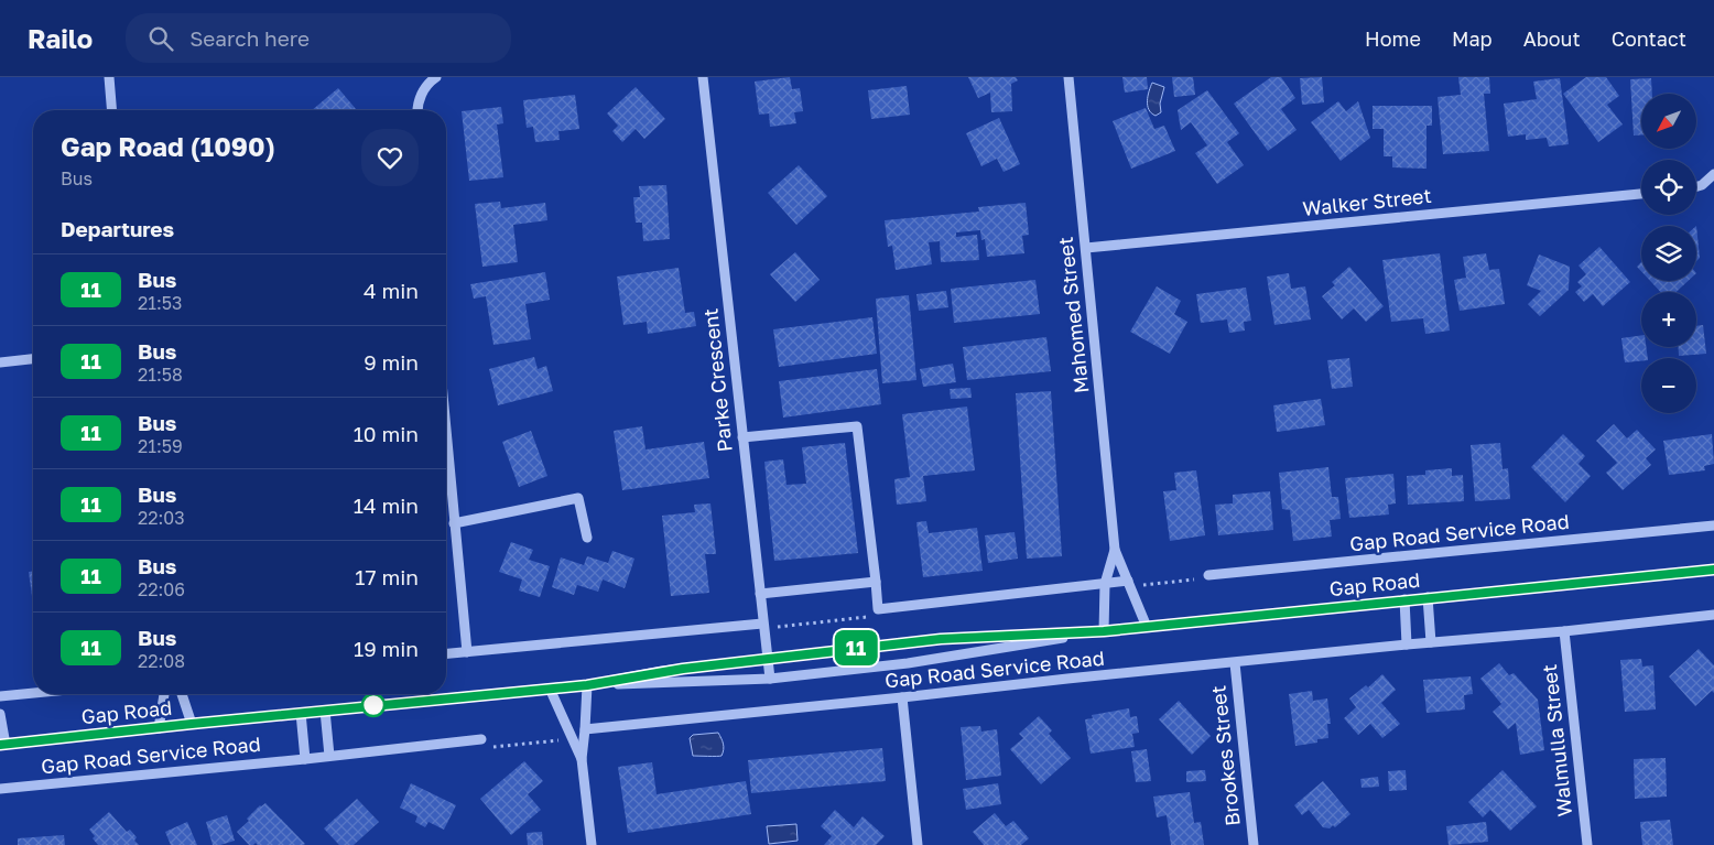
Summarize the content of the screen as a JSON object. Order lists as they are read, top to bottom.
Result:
{
  "streets": {
    "street": [
      "Walker Street",
      "Mahomed Street",
      "Parke Crescent",
      "Gap Road Service Road",
      "Gap Road",
      "Walmulla Street",
      "Brookes Street"
    ]
  },
  "crossings": [
    ["Walker Street", "Mahomed Street"],
    ["Mahomed Street", "Gap Road"],
    ["Parke Crescent", "Gap Road"],
    ["Gap Road Service Road", "Walmulla Street"],
    ["Gap Road Service Road", "Brookes Street"]
  ],
  "lines": ["bus line 11"],
  "north": "bottom left",
  "page": {
    "header": "Railo",
    "search": "Search here",
    "nav": [
      "Home",
      "Map",
      "About",
      "Contact"
    ],
    "on_map": "11",
    "map_buttons": ["+", "−"],
    "heading": [
      ["Gap Road (1090)", "Bus"],
      "Departures"
    ],
    "list": [
      {
        "mark": "11",
        "name": "Bus",
        "note": "21:53",
        "value": "4 min"
      },
      {
        "mark": "11",
        "name": "Bus",
        "note": "21:58",
        "value": "9 min"
      },
      {
        "mark": "11",
        "name": "Bus",
        "note": "21:59",
        "value": "10 min"
      },
      {
        "mark": "11",
        "name": "Bus",
        "note": "22:03",
        "value": "14 min"
      },
      {
        "mark": "11",
        "name": "Bus",
        "note": "22:06",
        "value": "17 min"
      },
      {
        "mark": "11",
        "name": "Bus",
        "note": "22:08",
        "value": "19 min"
      }
    ]
  }
}
